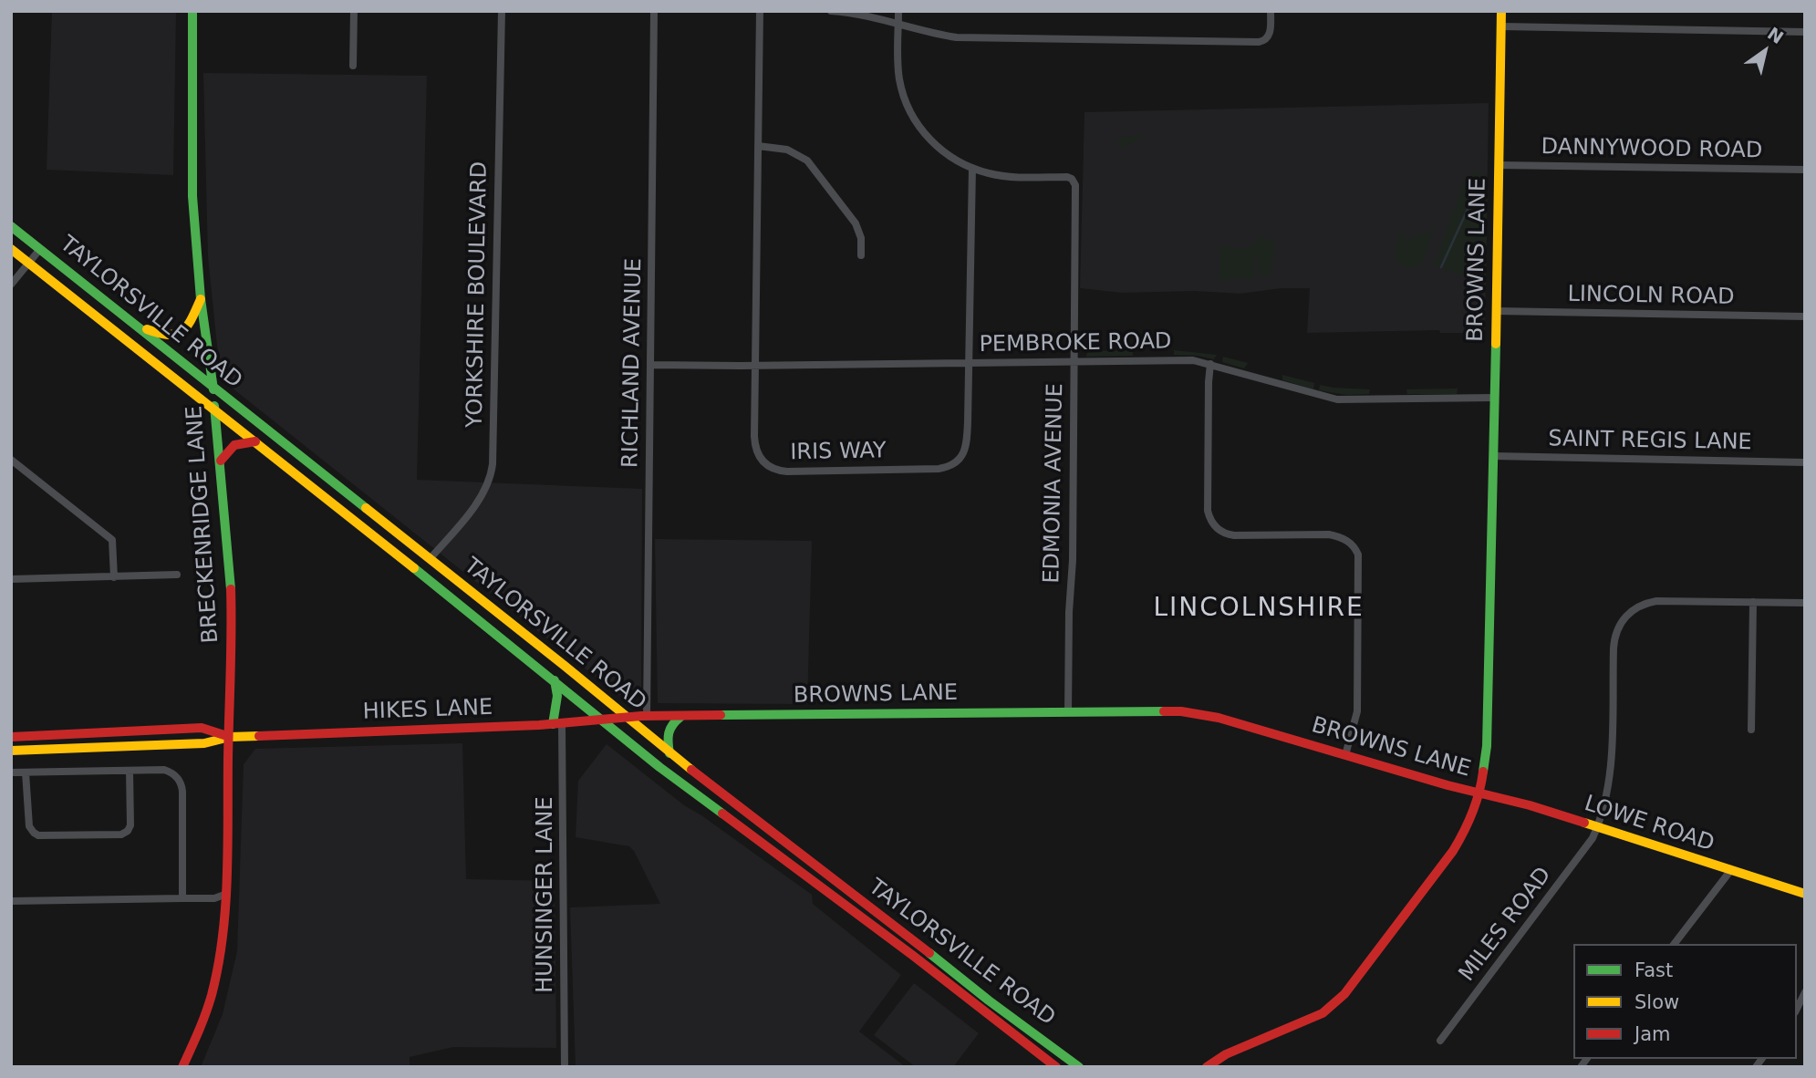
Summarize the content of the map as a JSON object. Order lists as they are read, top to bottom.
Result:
{
  "streets": {
    "main road": [
      "BROWNS LANE",
      "TAYLORSVILLE ROAD",
      "BRECKENRIDGE LANE",
      "HIKES LANE",
      "LOWE ROAD"
    ],
    "street": [
      "DANNYWOOD ROAD",
      "YORKSHIRE BOULEVARD",
      "LINCOLN ROAD",
      "PEMBROKE ROAD",
      "RICHLAND AVENUE",
      "SAINT REGIS LANE",
      "IRIS WAY",
      "EDMONIA AVENUE",
      "HUNSINGER LANE",
      "MILES ROAD"
    ]
  },
  "crossings": [
    ["DANNYWOOD ROAD", "BROWNS LANE"],
    ["BROWNS LANE", "LINCOLN ROAD"],
    ["BROWNS LANE", "TAYLORSVILLE ROAD"],
    ["BROWNS LANE", "PEMBROKE ROAD"],
    ["BROWNS LANE", "RICHLAND AVENUE"],
    ["BROWNS LANE", "SAINT REGIS LANE"],
    ["BROWNS LANE", "EDMONIA AVENUE"],
    ["BROWNS LANE", "HIKES LANE"],
    ["BROWNS LANE", "LOWE ROAD"],
    ["YORKSHIRE BOULEVARD", "TAYLORSVILLE ROAD"],
    ["TAYLORSVILLE ROAD", "BRECKENRIDGE LANE"],
    ["TAYLORSVILLE ROAD", "HIKES LANE"],
    ["PEMBROKE ROAD", "RICHLAND AVENUE"],
    ["PEMBROKE ROAD", "IRIS WAY"],
    ["PEMBROKE ROAD", "EDMONIA AVENUE"],
    ["IRIS WAY", "EDMONIA AVENUE"],
    ["BRECKENRIDGE LANE", "HIKES LANE"],
    ["HIKES LANE", "HUNSINGER LANE"],
    ["LOWE ROAD", "MILES ROAD"]
  ],
  "districts": ["LINCOLNSHIRE"],
  "legend": ["Fast", "Slow", "Jam"],
  "north": "top right"
}
